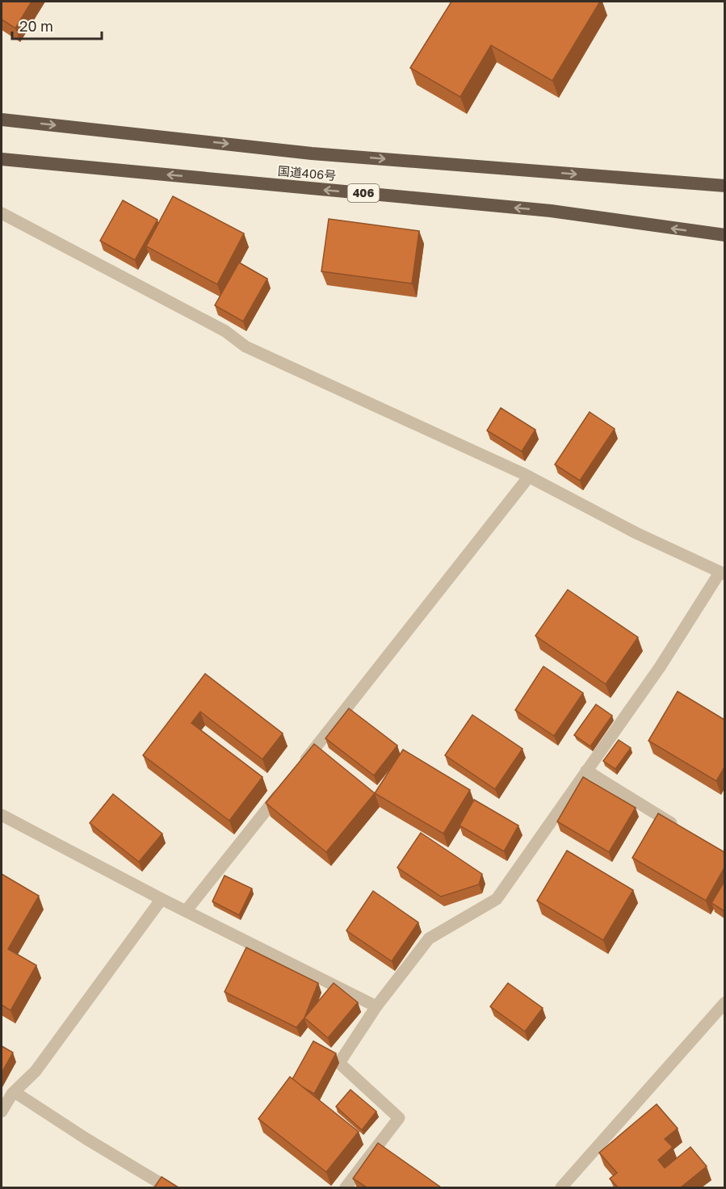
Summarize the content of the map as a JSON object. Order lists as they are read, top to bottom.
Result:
{
  "streets": {
    "highway": ["国道406号", "406"]
  },
  "scale_bar": "20 m"
}
